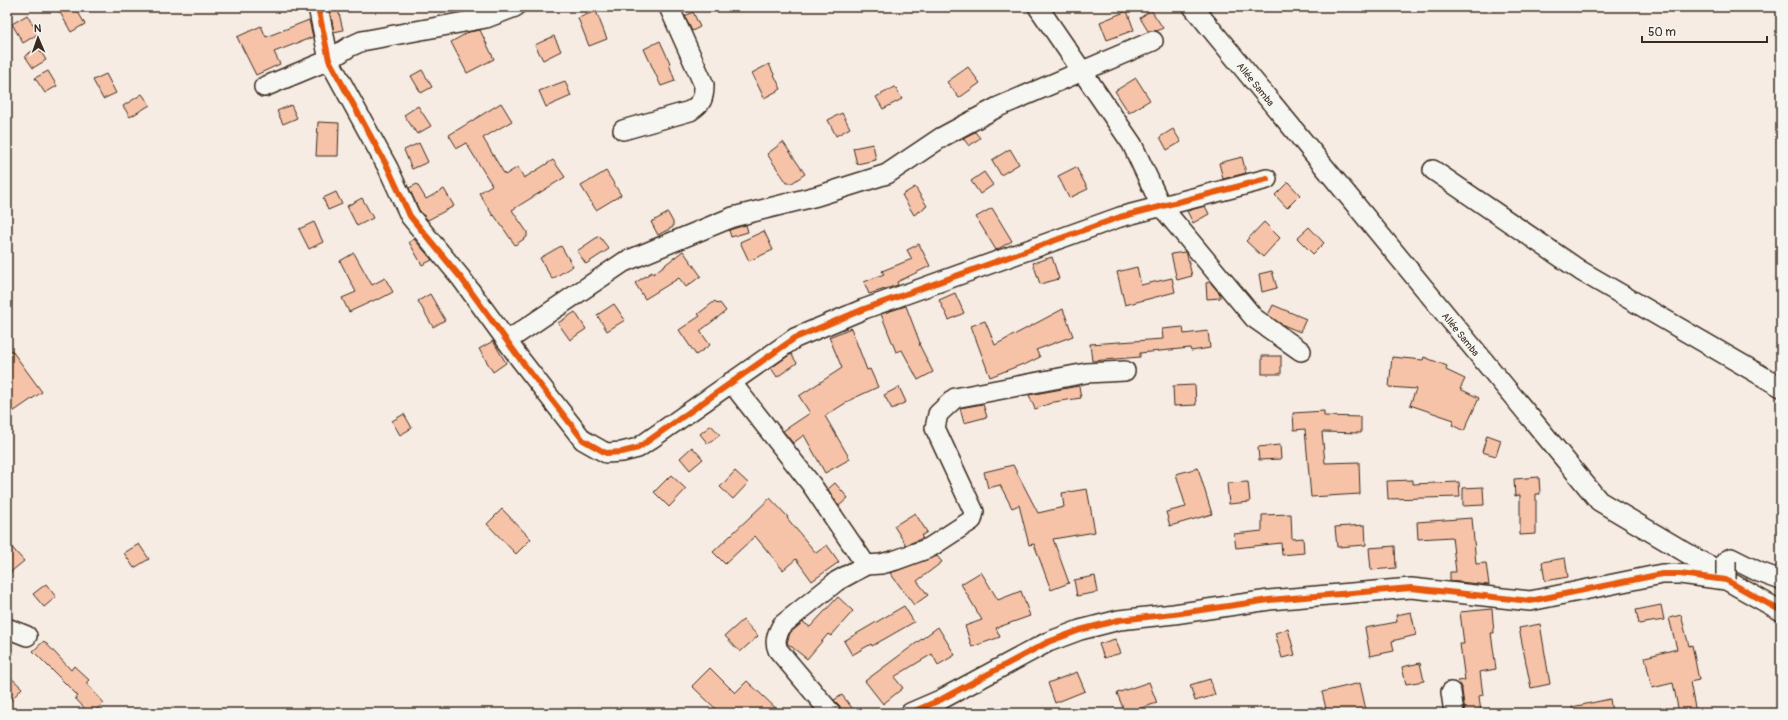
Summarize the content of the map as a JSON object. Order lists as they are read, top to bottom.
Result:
{
  "streets": {
    "street": ["Allée Samba"]
  },
  "scale_bar": "50 m",
  "north": "top"
}
